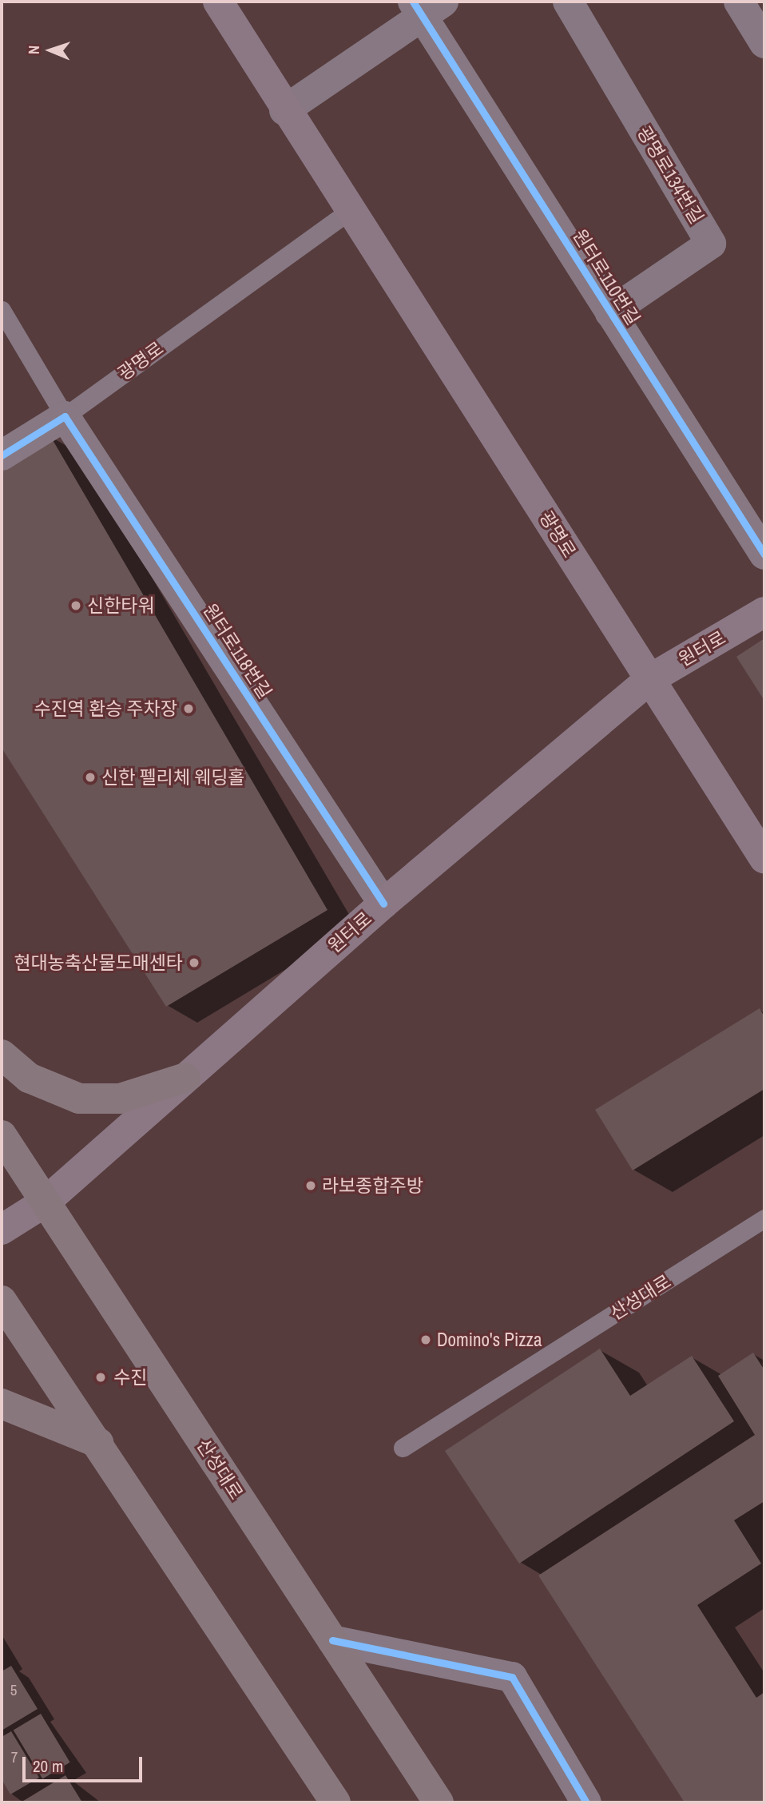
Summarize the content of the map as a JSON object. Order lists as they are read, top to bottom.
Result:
{
  "streets": {
    "main road": ["광명로", "원터로", "산성대로"],
    "street": ["광명로134번길", "원터로110번길", "원터로118번길"]
  },
  "crossings": [
    ["광명로134번길", "원터로110번길"],
    ["광명로", "원터로"],
    ["광명로", "원터로118번길"],
    ["원터로", "원터로118번길"],
    ["원터로", "산성대로"]
  ],
  "places": [
    "신한타워",
    "수진역 환승 주차장",
    "신한 펠리체 웨딩홀",
    "현대농축산물도매센타",
    "라보종합주방",
    "Domino's Pizza",
    "수진"
  ],
  "house_numbers": ["5", "7"],
  "scale_bar": "20 m",
  "north": "left"
}
